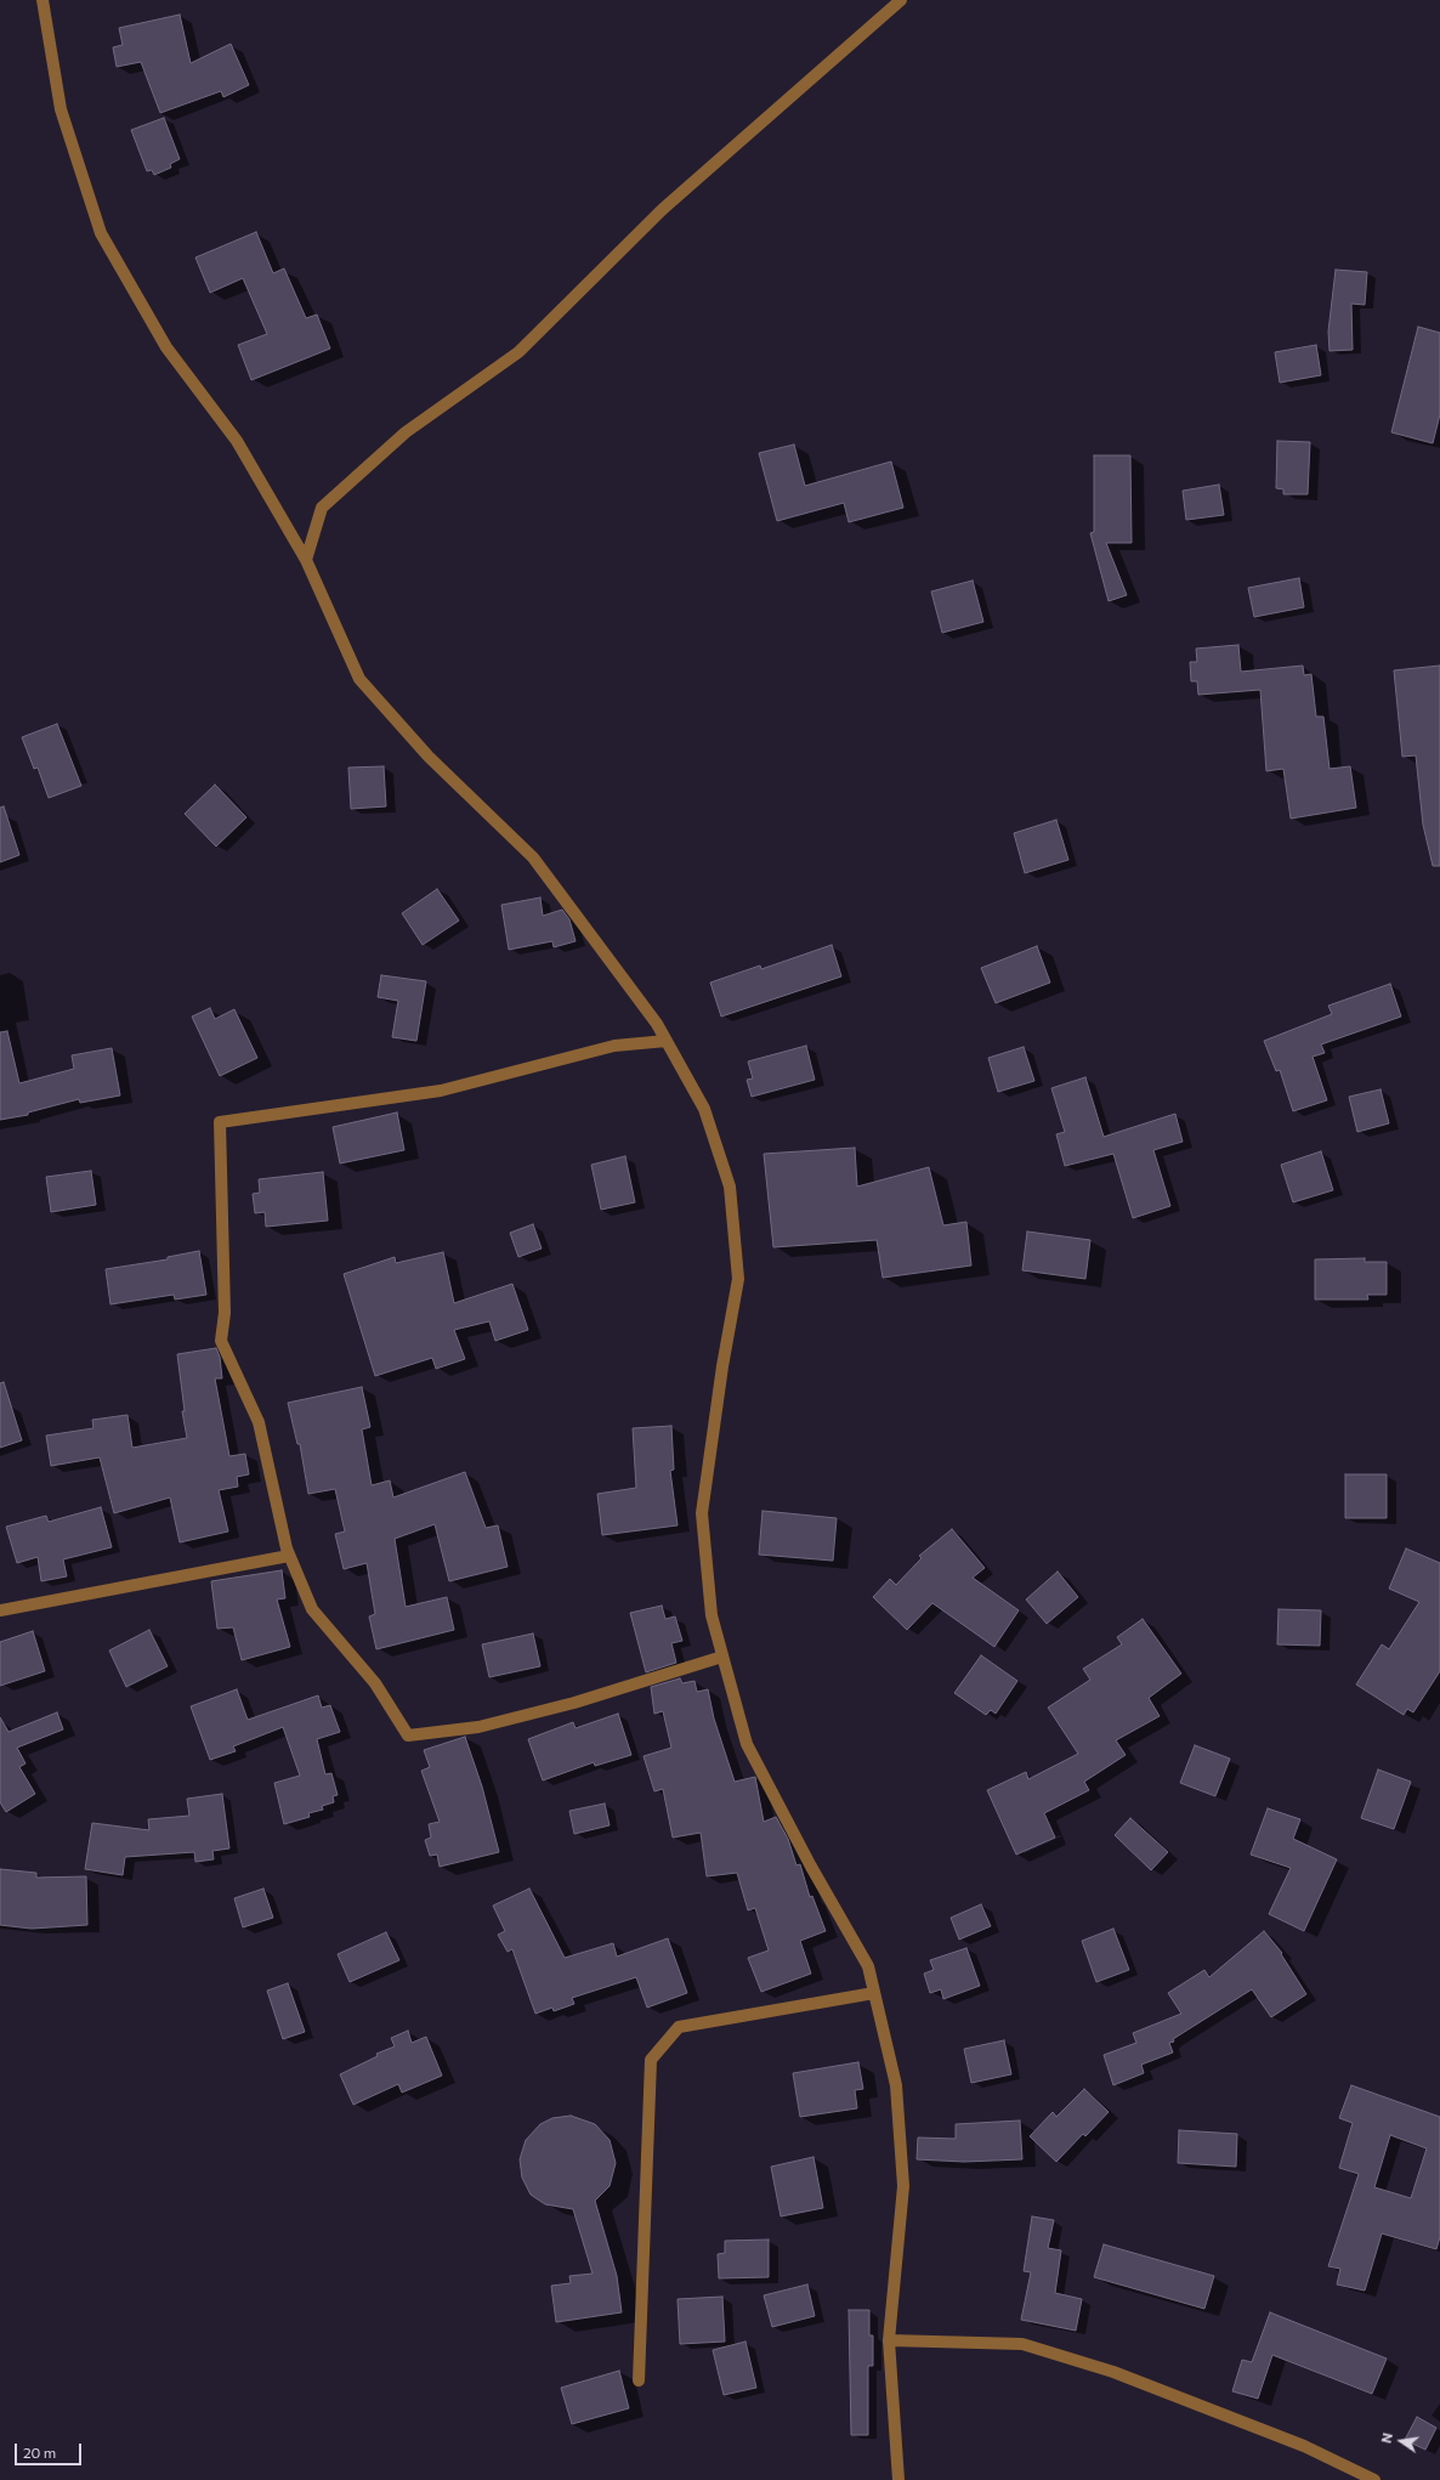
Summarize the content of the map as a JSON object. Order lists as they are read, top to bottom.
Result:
{
  "scale_bar": "20 m",
  "north": "left"
}
